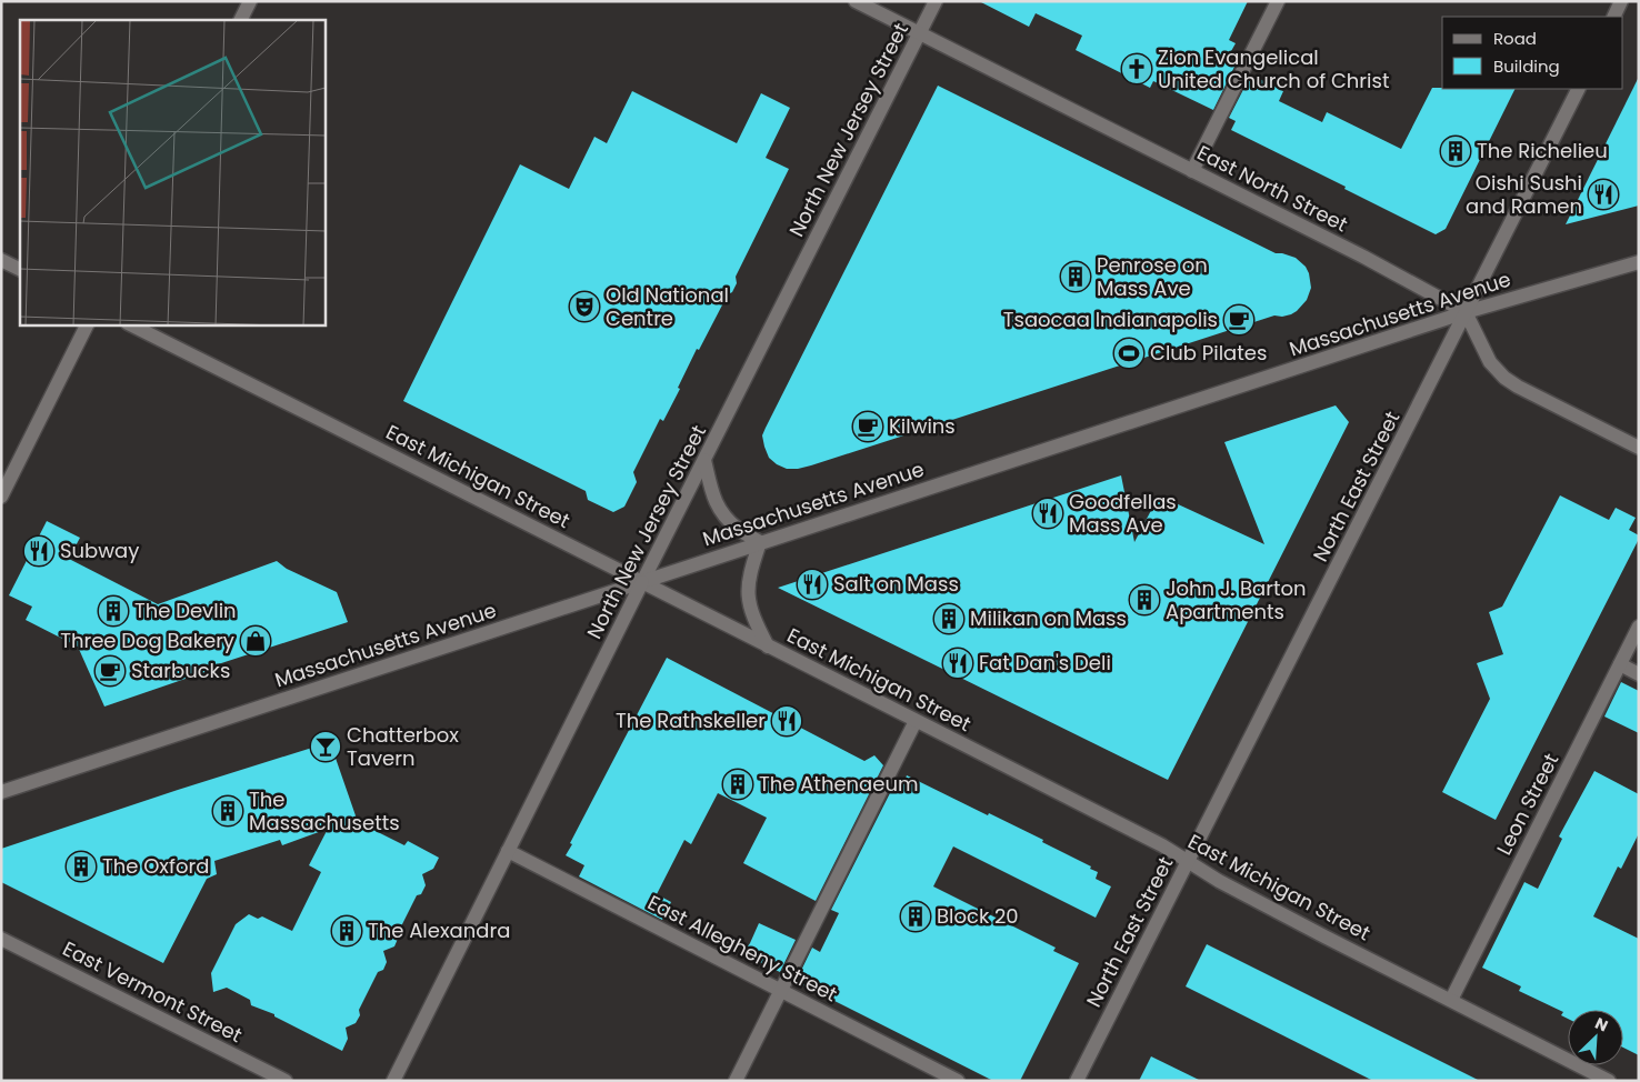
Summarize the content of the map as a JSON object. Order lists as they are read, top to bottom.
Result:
{
  "streets": {
    "main road": [
      "North New Jersey Street",
      "East North Street",
      "Massachusetts Avenue",
      "East Michigan Street",
      "North East Street",
      "Leon Street",
      "East Allegheny Street",
      "East Vermont Street"
    ]
  },
  "crossings": [
    ["North New Jersey Street", "East North Street"],
    ["North New Jersey Street", "Massachusetts Avenue"],
    ["North New Jersey Street", "East Michigan Street"],
    ["North New Jersey Street", "East Allegheny Street"],
    ["East North Street", "Massachusetts Avenue"],
    ["East North Street", "North East Street"],
    ["Massachusetts Avenue", "East Michigan Street"],
    ["Massachusetts Avenue", "North East Street"],
    ["East Michigan Street", "North East Street"],
    ["East Michigan Street", "Leon Street"]
  ],
  "places": {
    "church": ["Zion Evangelical United Church of Christ"],
    "building": [
      "The Richelieu",
      "Penrose on Mass Ave",
      "John J. Barton Apartments",
      "The Devlin",
      "Milikan on Mass",
      "The Athenaeum",
      "The Massachusetts",
      "The Oxford",
      "Block 20",
      "The Alexandra"
    ],
    "restaurant": [
      "Oishi Sushi and Ramen",
      "Goodfellas Mass Ave",
      "Subway",
      "Salt on Mass",
      "Fat Dan's Deli",
      "The Rathskeller"
    ],
    "theatre": ["Old National Centre"],
    "cafe": ["Tsaocaa Indianapolis", "Kilwins", "Starbucks"],
    "sports": ["Club Pilates"],
    "shop": ["Three Dog Bakery"],
    "bar": ["Chatterbox Tavern"]
  },
  "legend": ["Road", "Building"],
  "north": "top right"
}
